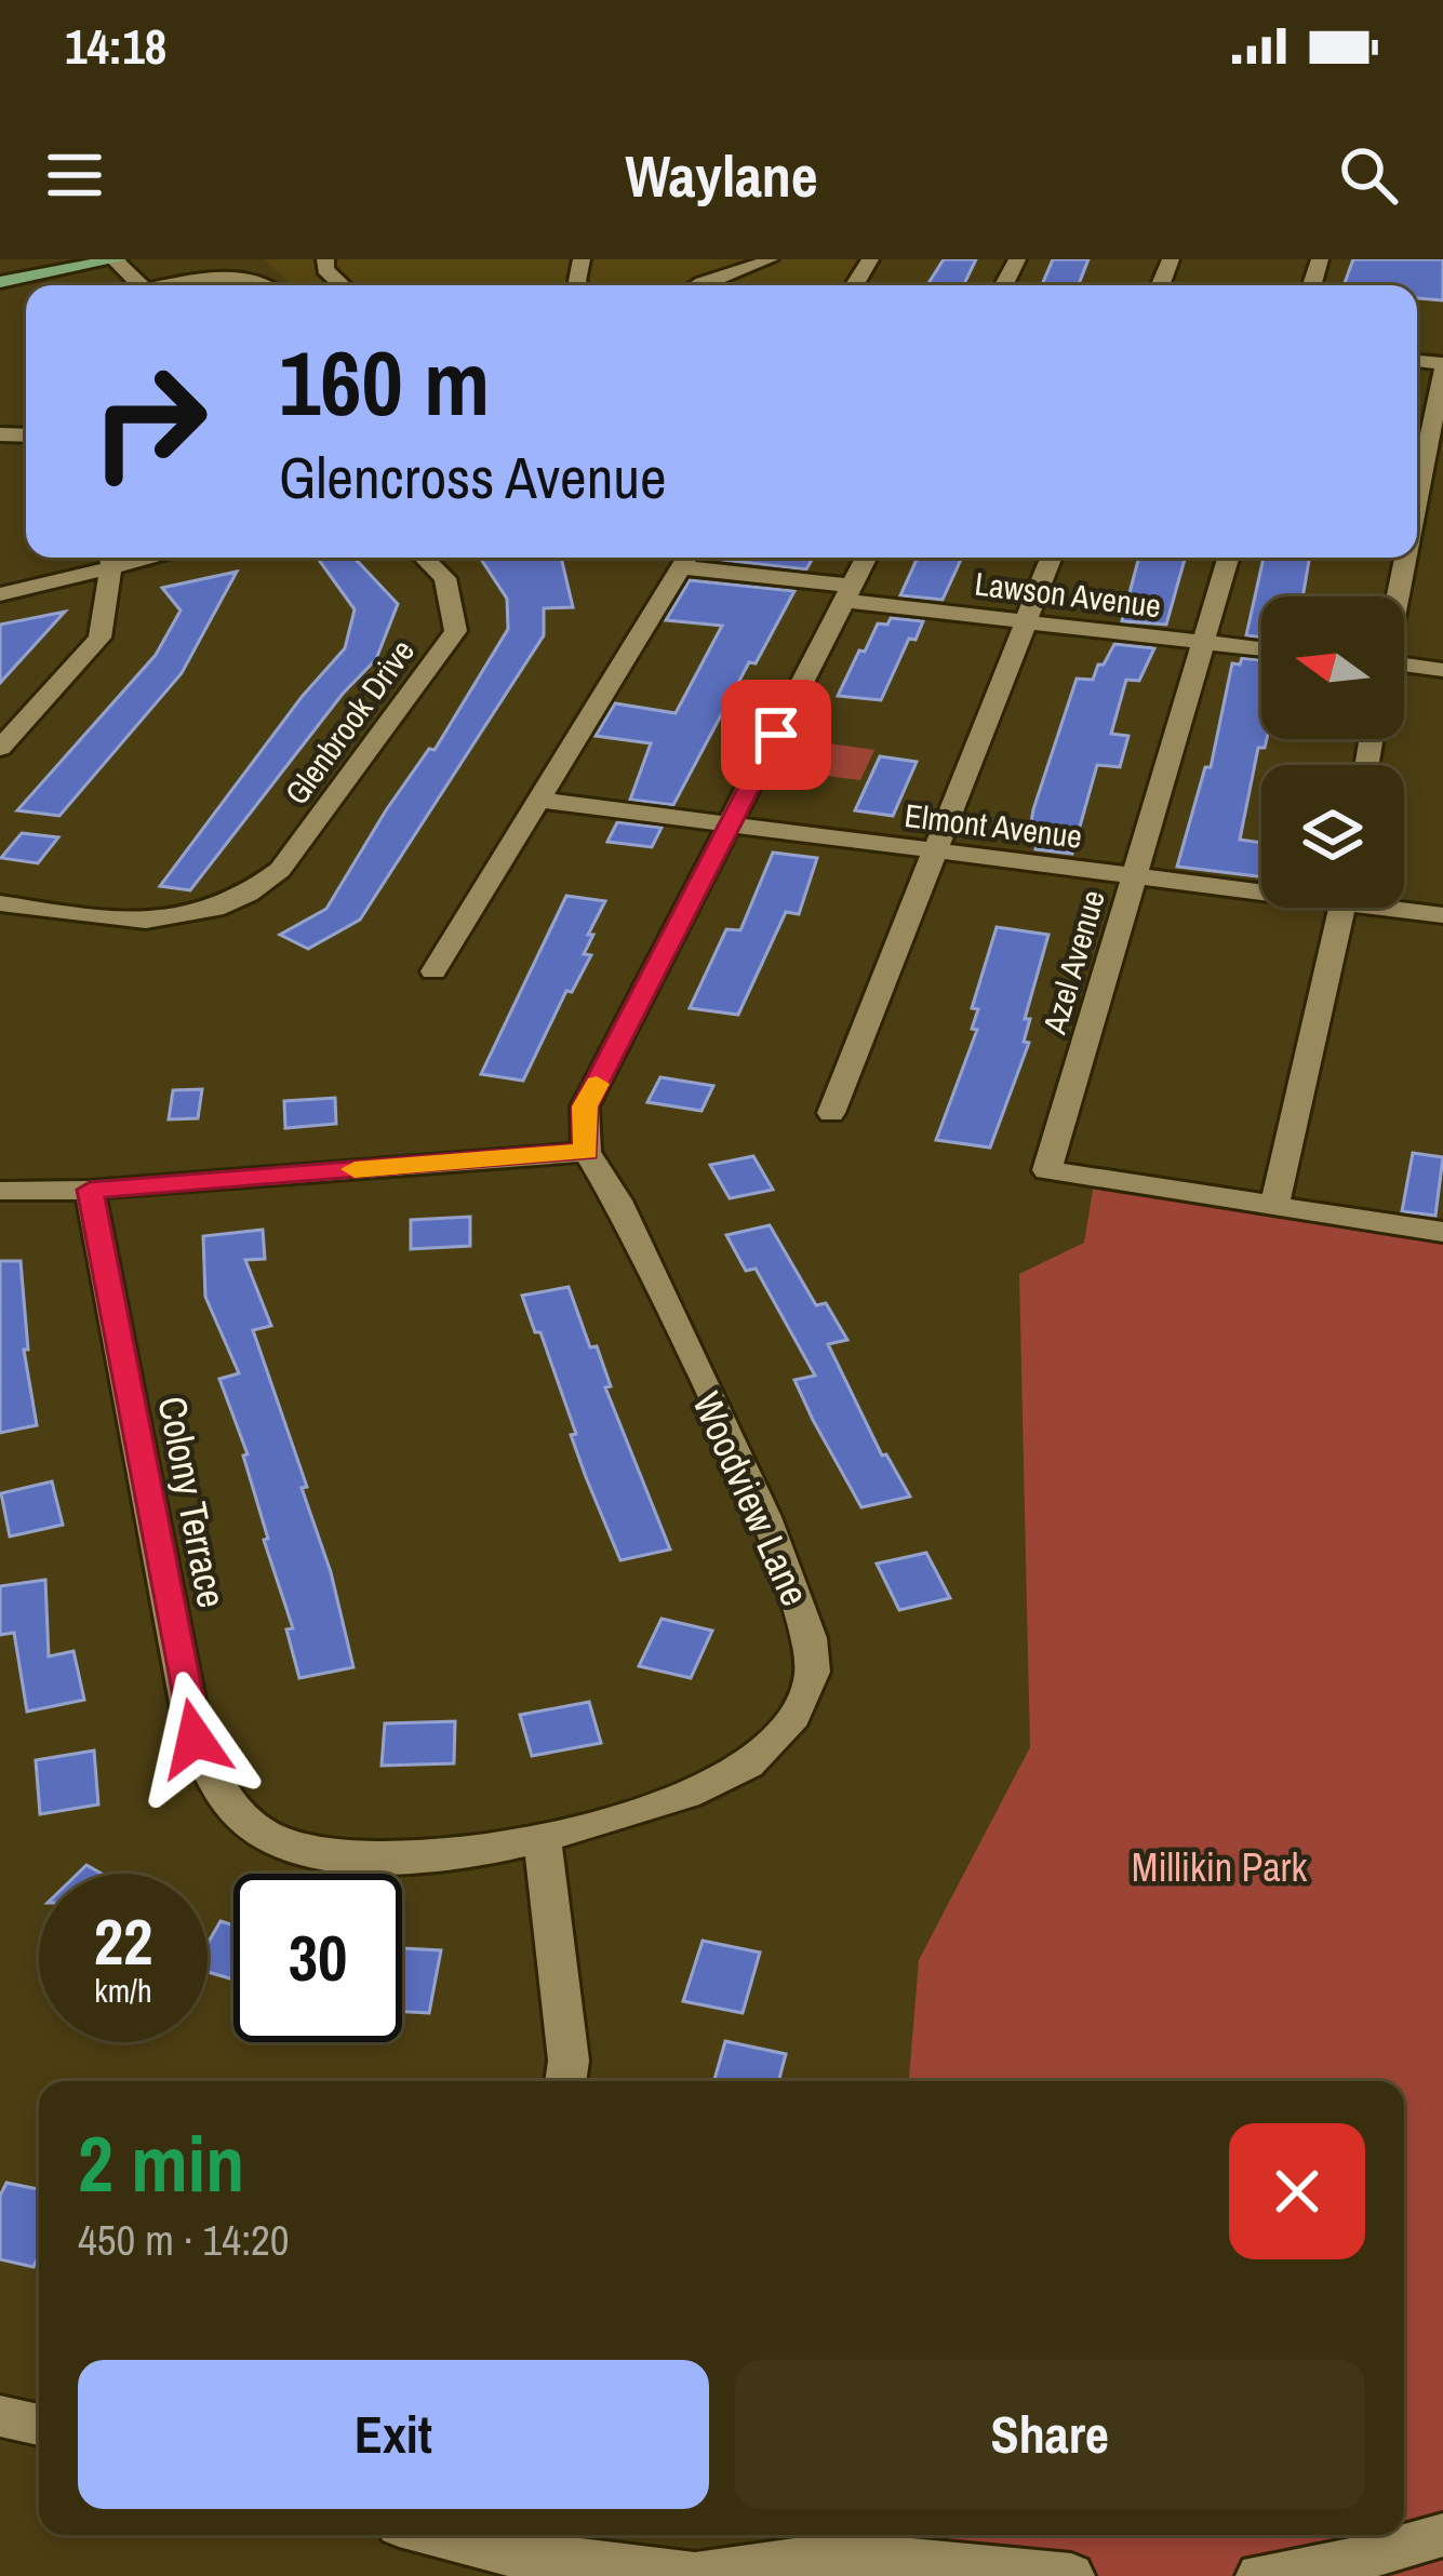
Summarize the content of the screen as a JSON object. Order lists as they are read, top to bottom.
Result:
{
  "streets": {
    "street": [
      "Lawson Avenue",
      "Glenbrook Drive",
      "Elmont Avenue",
      "Azel Avenue",
      "Woodview Lane",
      "Colony Terrace"
    ]
  },
  "crossings": [
    ["Lawson Avenue", "Azel Avenue"],
    ["Elmont Avenue", "Azel Avenue"],
    ["Woodview Lane", "Colony Terrace"]
  ],
  "parks": ["Millikin Park"],
  "north": "left",
  "page": {
    "status": "14:18",
    "header": "Waylane",
    "turn": ["160 m", "Glencross Avenue"],
    "speed": "22 km/h",
    "limit": "30",
    "heading": ["2 min", "450 m · 14:20"],
    "buttons": ["Exit", "Share"]
  }
}
